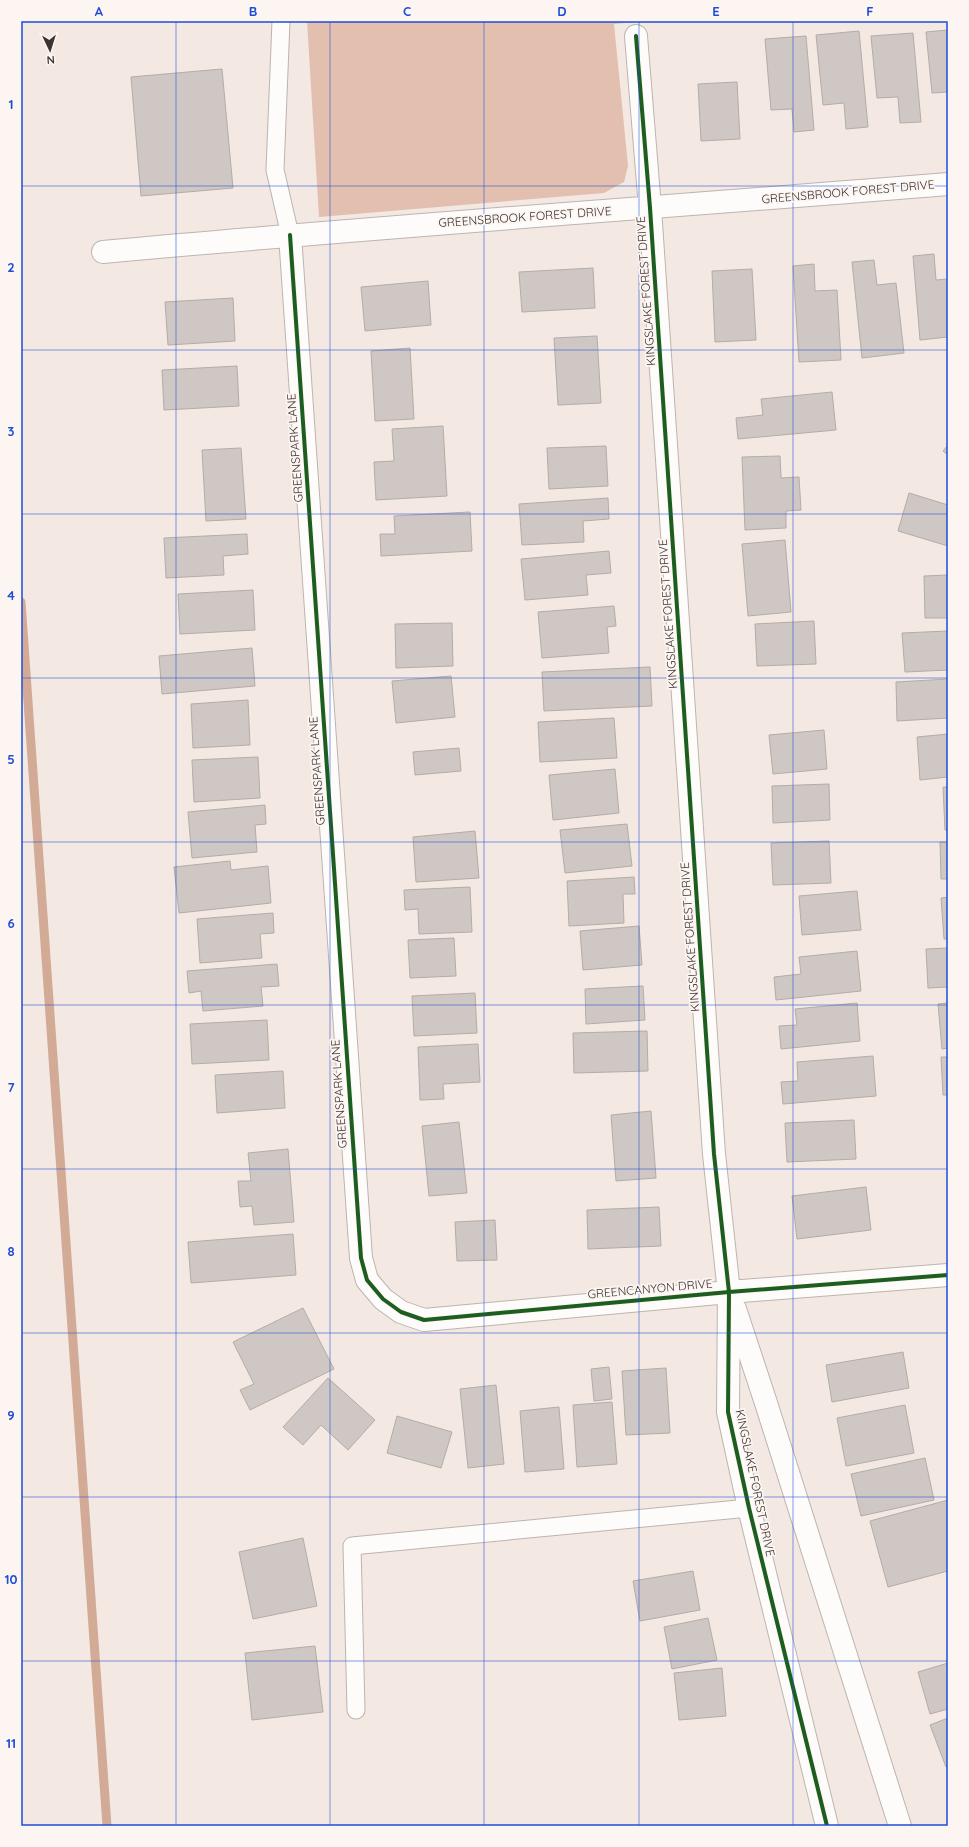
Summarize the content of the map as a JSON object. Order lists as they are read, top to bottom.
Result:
{
  "streets": {
    "street": [
      "GREENSBROOK FOREST DRIVE",
      "KINGSLAKE FOREST DRIVE",
      "GREENSPARK LANE",
      "GREENCANYON DRIVE"
    ]
  },
  "crossings": [
    ["GREENSBROOK FOREST DRIVE", "KINGSLAKE FOREST DRIVE"],
    ["GREENSBROOK FOREST DRIVE", "GREENSPARK LANE"],
    ["KINGSLAKE FOREST DRIVE", "GREENCANYON DRIVE"],
    ["GREENSPARK LANE", "GREENCANYON DRIVE"]
  ],
  "north": "bottom",
  "grid": {
    "columns": [
      "A",
      "B",
      "C",
      "D",
      "E",
      "F"
    ],
    "rows": [
      "1",
      "2",
      "3",
      "4",
      "5",
      "6",
      "7",
      "8",
      "9",
      "10",
      "11"
    ]
  }
}
